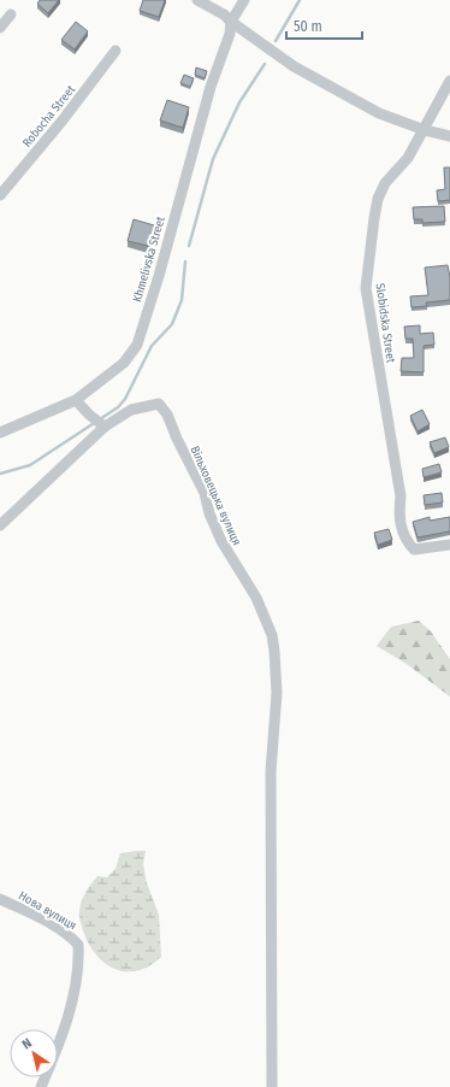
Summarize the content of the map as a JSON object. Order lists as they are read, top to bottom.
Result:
{
  "streets": {
    "street": [
      "Robocha Street",
      "Khmelivska Street",
      "Slobidska Street",
      "Вільховецька вулиця",
      "Нова вулиця"
    ]
  },
  "scale_bar": "50 m",
  "north": "top left"
}
